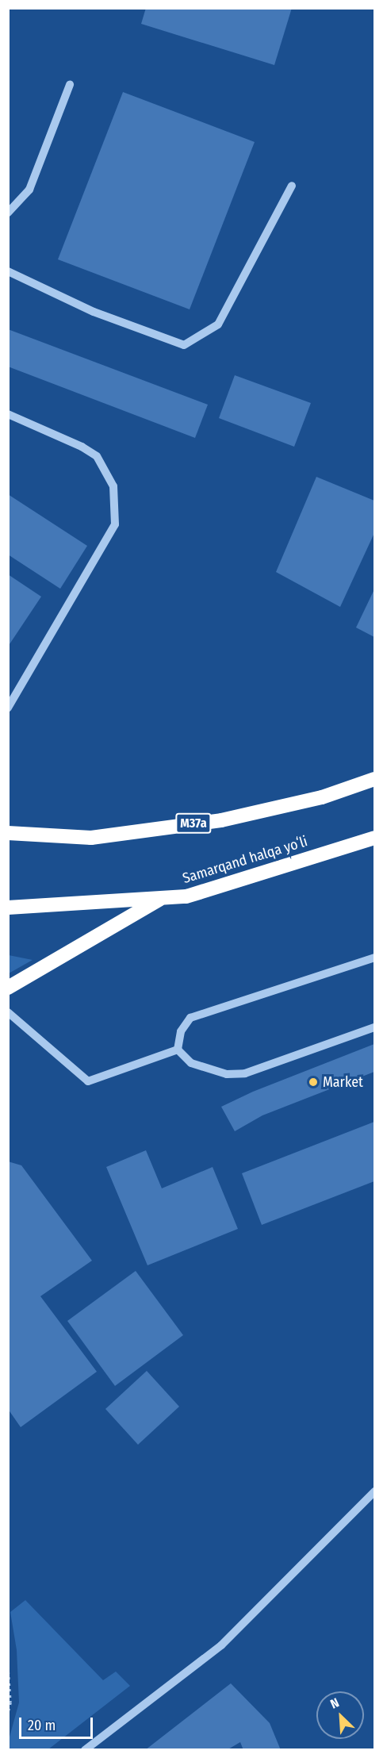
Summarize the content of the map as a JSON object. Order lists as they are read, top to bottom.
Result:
{
  "streets": {
    "highway": ["M37a", "Samarqand halqa yoʻli"]
  },
  "places": ["Market"],
  "scale_bar": "20 m",
  "north": "top left"
}
